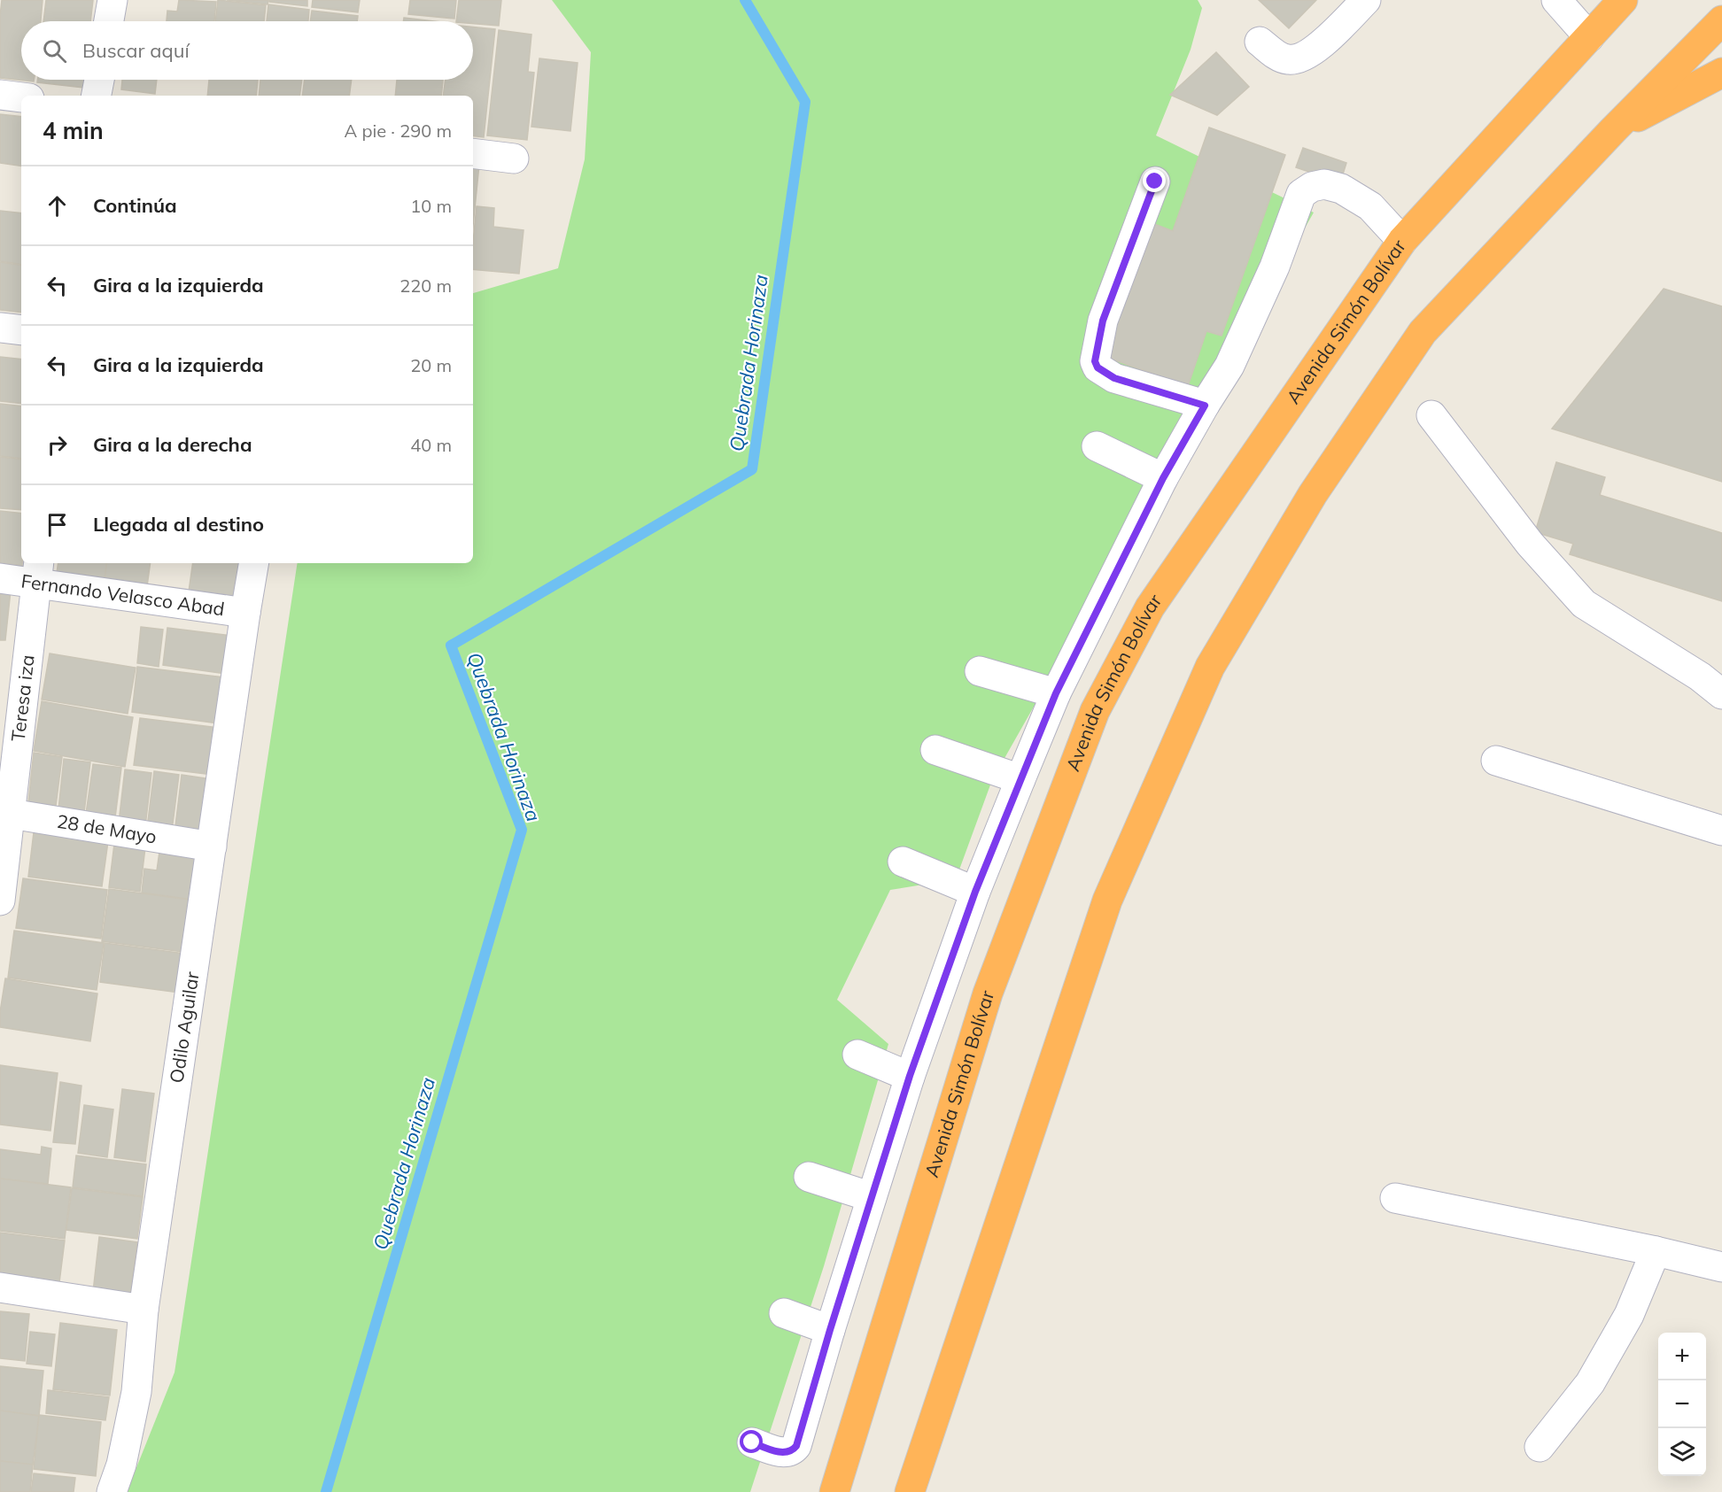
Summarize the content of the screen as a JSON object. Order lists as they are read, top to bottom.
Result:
{
  "streets": {
    "highway": ["Avenida Simón Bolívar"],
    "street": [
      "Fernando Velasco Abad",
      "Teresa iza",
      "28 de Mayo",
      "Odilo Aguilar"
    ]
  },
  "crossings": [
    ["Fernando Velasco Abad", "Teresa iza"],
    ["Fernando Velasco Abad", "Odilo Aguilar"],
    ["Teresa iza", "28 de Mayo"],
    ["28 de Mayo", "Odilo Aguilar"]
  ],
  "water": ["Quebrada Horinaza"],
  "page": {
    "search": "Buscar aquí",
    "heading": ["4 min", "A pie · 290 m"],
    "list": [
      ["Continúa", "10 m"],
      ["Gira a la izquierda", "220 m"],
      ["Gira a la izquierda", "20 m"],
      ["Gira a la derecha", "40 m"],
      "Llegada al destino"
    ],
    "map_buttons": ["+", "−"]
  }
}
